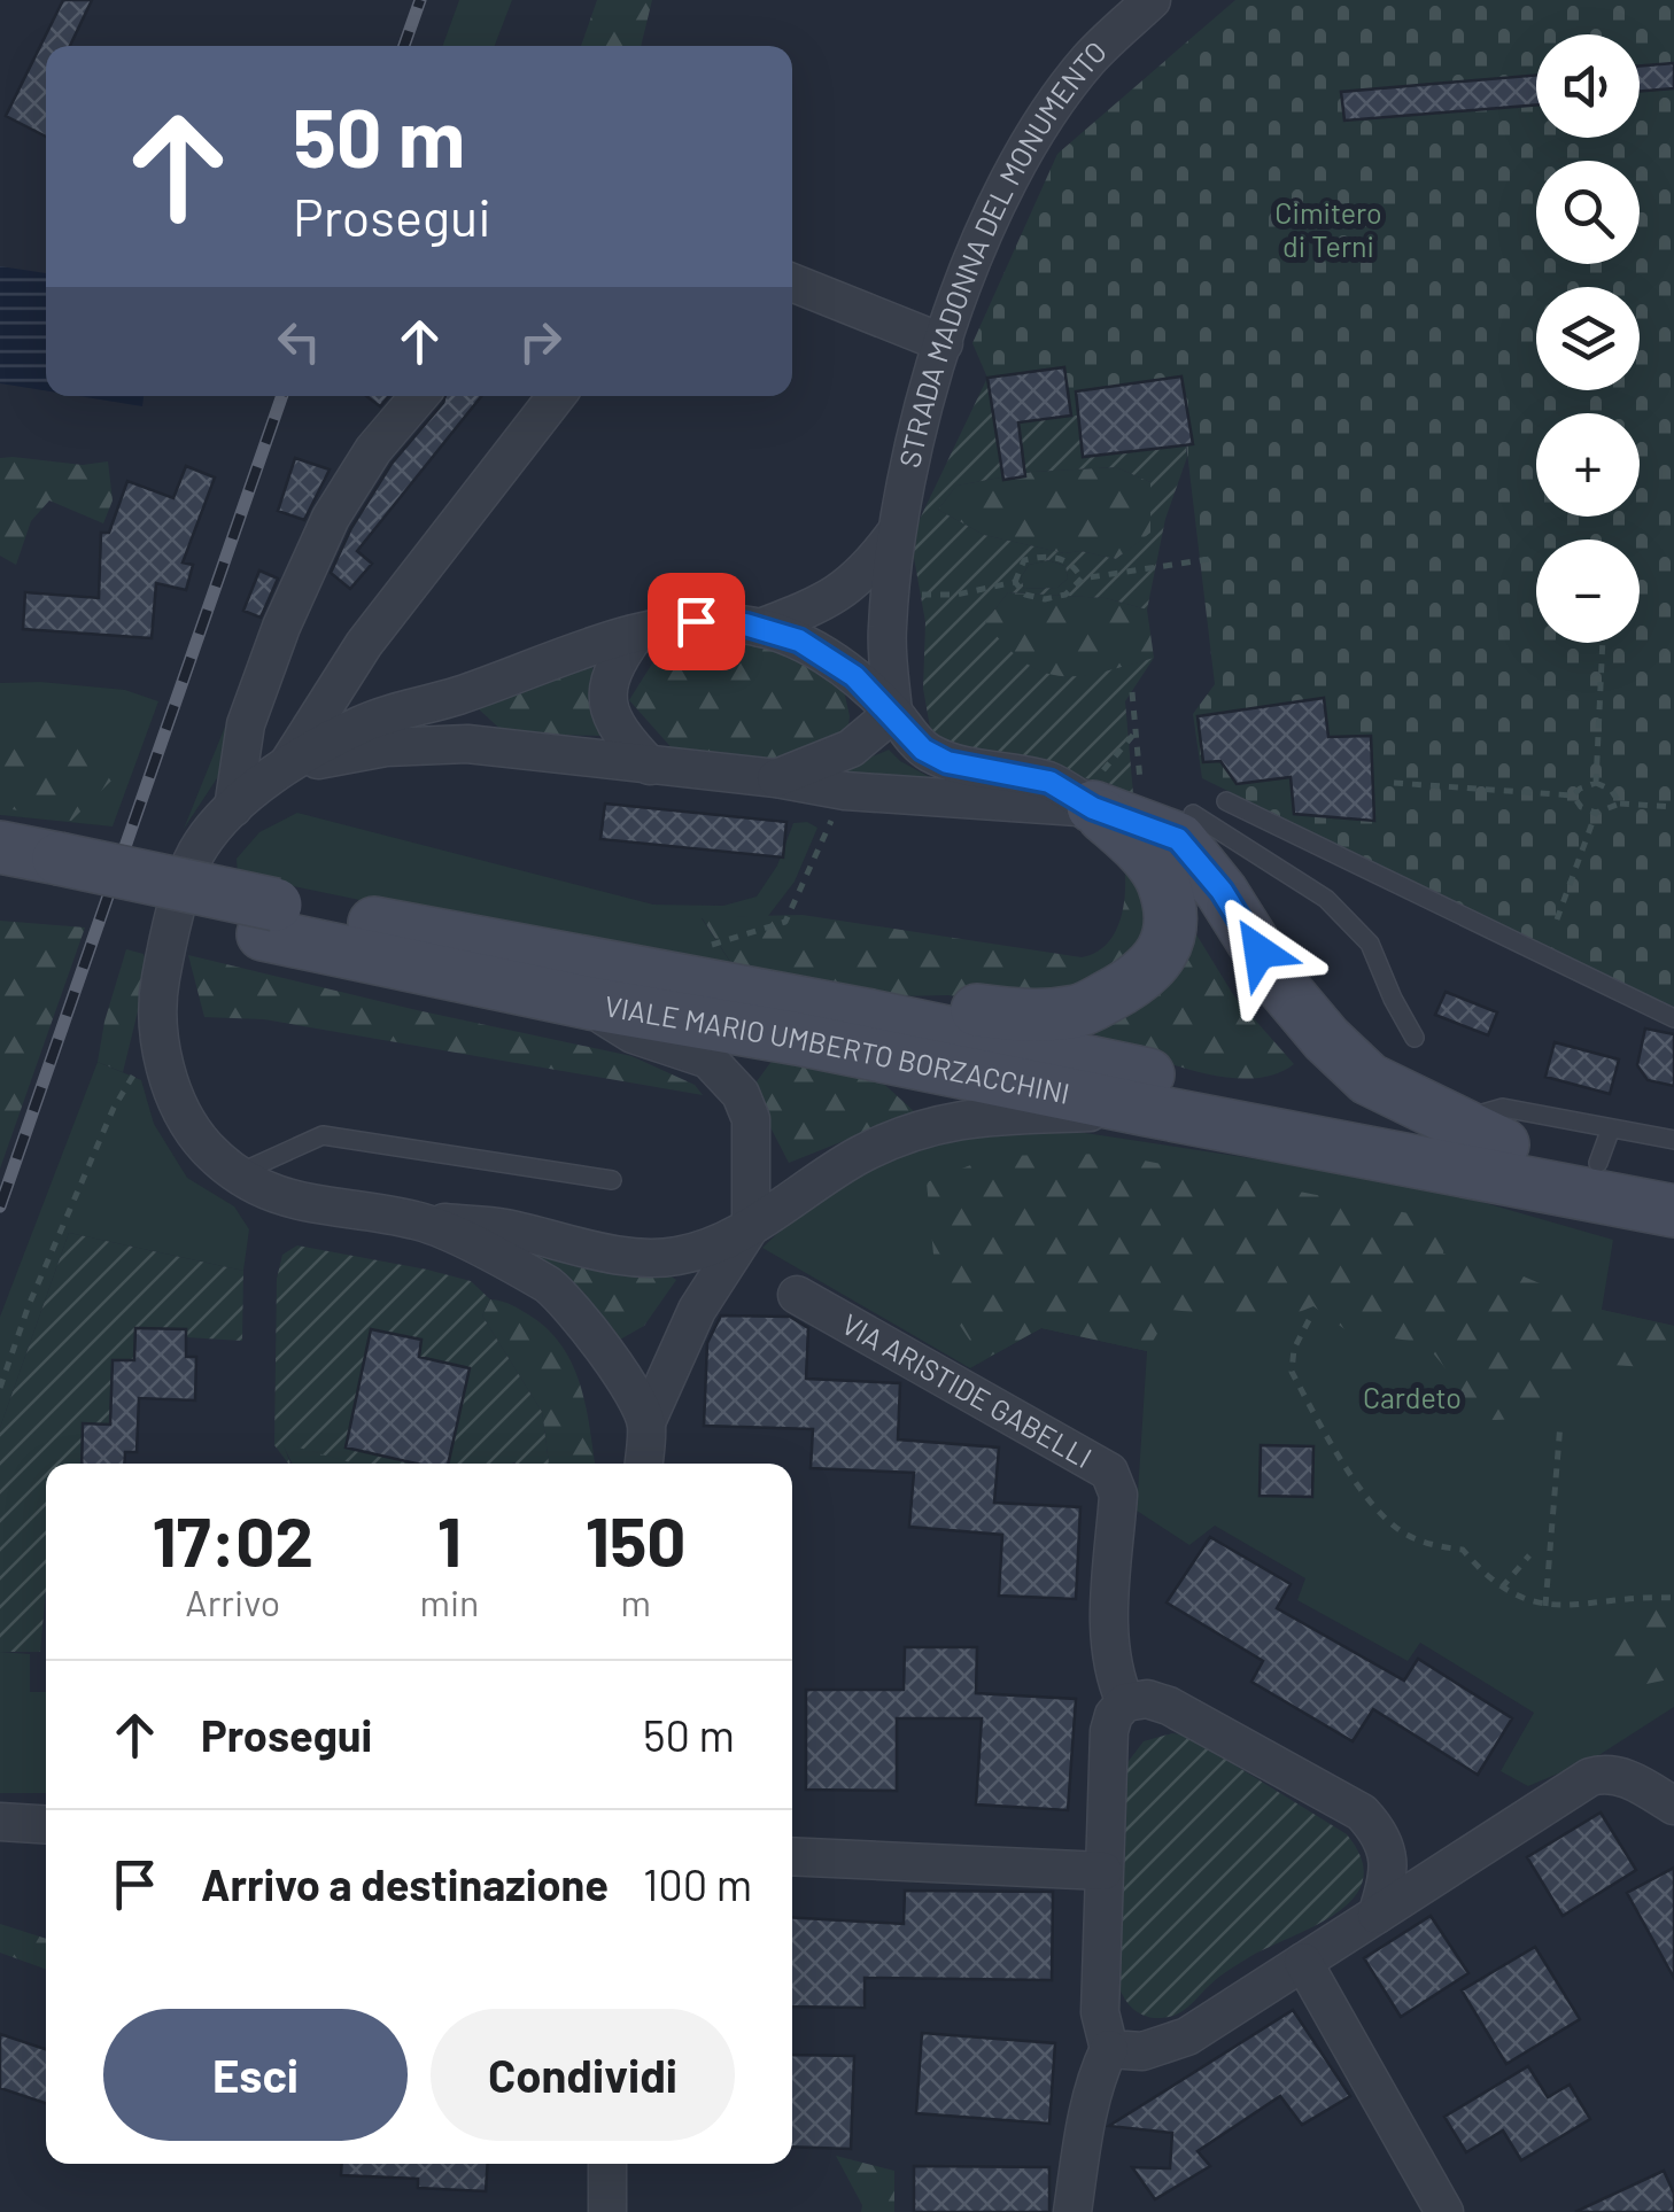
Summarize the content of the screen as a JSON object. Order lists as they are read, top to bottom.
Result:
{
  "streets": {
    "main road": ["VIALE MARIO UMBERTO BORZACCHINI"],
    "street": ["STRADA MADONNA DEL MONUMENTO", "VIA ARISTIDE GABELLI"]
  },
  "parks": ["Cimitero di Terni", "Cardeto"],
  "page": {
    "map_buttons": ["+", "−"],
    "turn": ["50 m", "Prosegui"],
    "eta": [
      "17:02",
      "Arrivo",
      "1",
      "min",
      "150",
      "m"
    ],
    "list": [
      {
        "name": "Prosegui",
        "value": "50 m"
      },
      {
        "name": "Arrivo a destinazione",
        "value": "100 m"
      }
    ],
    "buttons": ["Esci", "Condividi"]
  }
}
